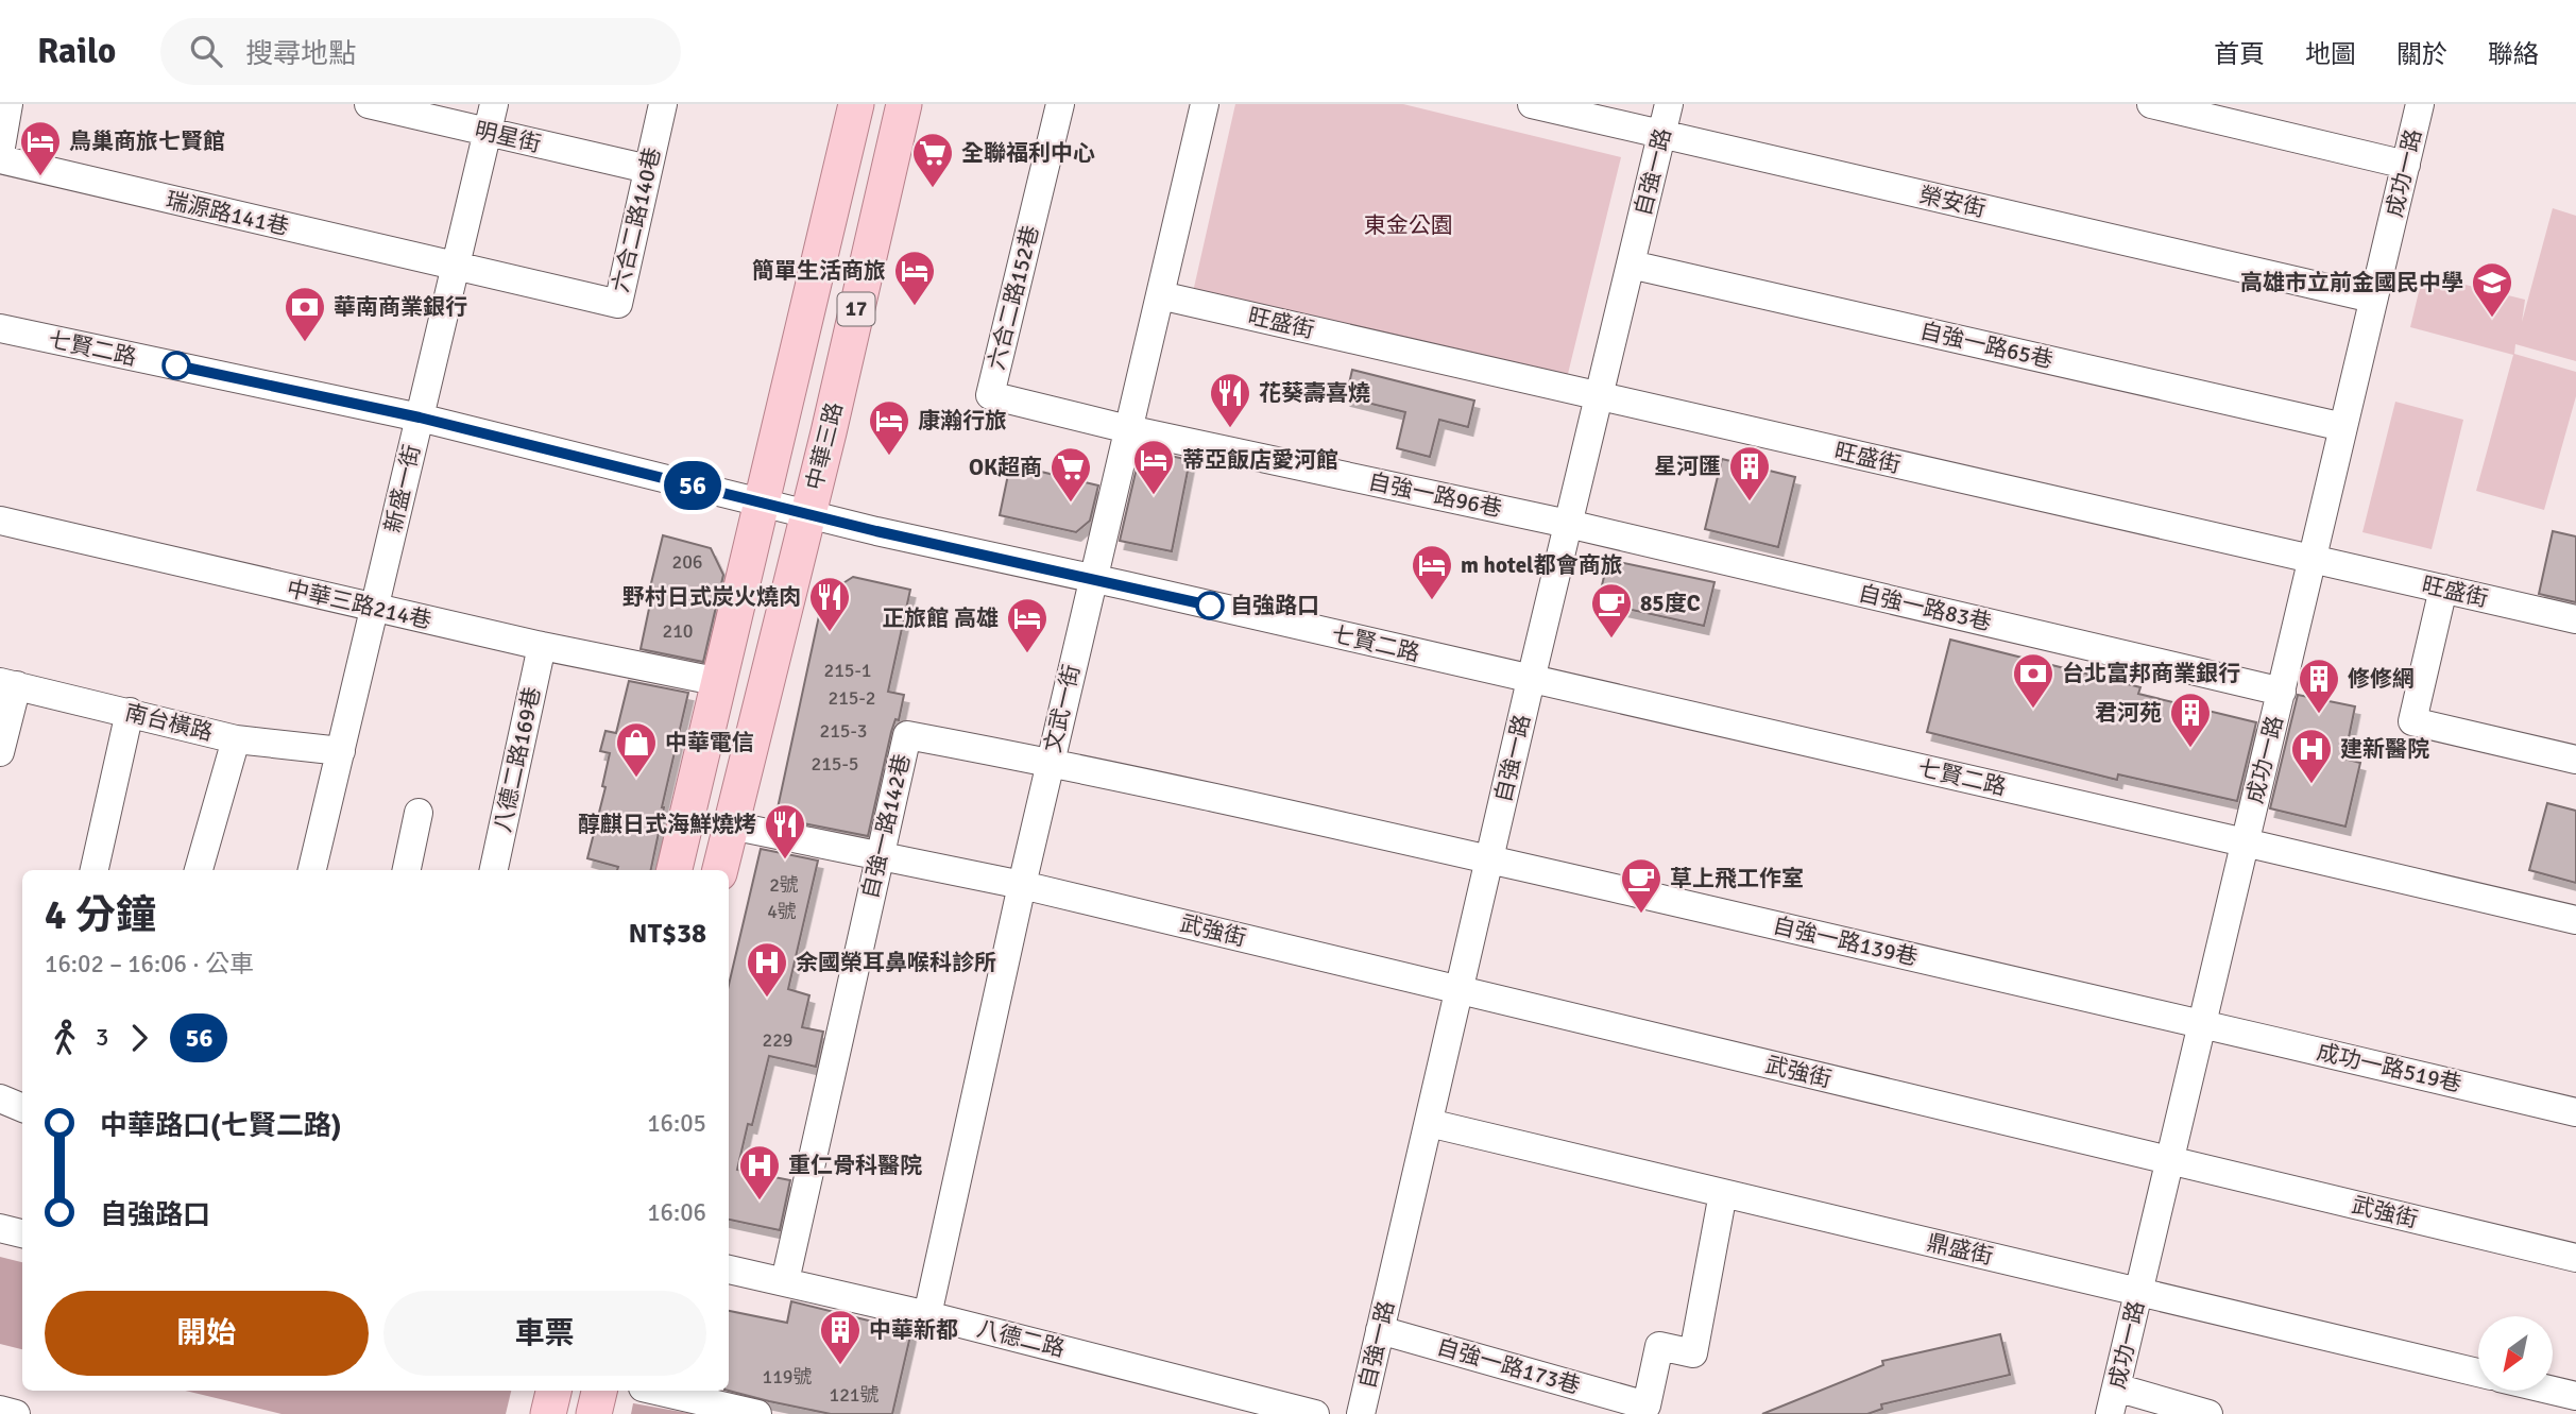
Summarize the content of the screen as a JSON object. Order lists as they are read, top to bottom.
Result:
{
  "streets": {
    "main road": ["17", "中華三路"],
    "street": [
      "明星街",
      "自強一路",
      "成功一路",
      "榮安街",
      "瑞源路141巷",
      "六合二路140巷",
      "六合二路152巷",
      "旺盛街",
      "自強一路65巷",
      "七賢二路",
      "新盛一街",
      "自強一路96巷",
      "中華三路214巷",
      "自強一路83巷",
      "文武一街",
      "南台橫路",
      "八德二路169巷",
      "自強一路142巷",
      "武強街",
      "自強一路139巷",
      "成功一路519巷",
      "鼎盛街",
      "八德二路",
      "自強一路173巷"
    ]
  },
  "crossings": [
    ["明星街", "六合二路140巷"],
    ["明星街", "新盛一街"],
    ["自強一路", "榮安街"],
    ["自強一路", "旺盛街"],
    ["自強一路", "自強一路65巷"],
    ["自強一路", "七賢二路"],
    ["自強一路", "自強一路96巷"],
    ["自強一路", "自強一路83巷"],
    ["自強一路", "自強一路142巷"],
    ["自強一路", "武強街"],
    ["自強一路", "自強一路139巷"],
    ["自強一路", "鼎盛街"],
    ["自強一路", "自強一路173巷"],
    ["成功一路", "榮安街"],
    ["成功一路", "旺盛街"],
    ["成功一路", "自強一路65巷"],
    ["成功一路", "七賢二路"],
    ["成功一路", "自強一路83巷"],
    ["成功一路", "武強街"],
    ["成功一路", "自強一路139巷"],
    ["成功一路", "成功一路519巷"],
    ["成功一路", "鼎盛街"],
    ["瑞源路141巷", "六合二路140巷"],
    ["瑞源路141巷", "新盛一街"],
    ["六合二路140巷", "新盛一街"],
    ["六合二路152巷", "自強一路96巷"],
    ["六合二路152巷", "文武一街"],
    ["旺盛街", "文武一街"],
    ["七賢二路", "中華三路"],
    ["七賢二路", "新盛一街"],
    ["七賢二路", "文武一街"],
    ["中華三路", "中華三路214巷"],
    ["中華三路", "武強街"],
    ["新盛一街", "中華三路214巷"],
    ["新盛一街", "南台橫路"],
    ["自強一路96巷", "自強一路83巷"],
    ["自強一路96巷", "文武一街"],
    ["中華三路214巷", "八德二路169巷"],
    ["文武一街", "自強一路142巷"],
    ["文武一街", "武強街"],
    ["文武一街", "八德二路"],
    ["自強一路142巷", "武強街"],
    ["自強一路142巷", "自強一路139巷"],
    ["自強一路142巷", "八德二路"],
    ["自強一路139巷", "成功一路519巷"],
    ["鼎盛街", "自強一路173巷"]
  ],
  "parks": ["東金公園"],
  "places": {
    "hotel": [
      "鳥巢商旅七賢館",
      "簡單生活商旅",
      "康瀚行旅",
      "蒂亞飯店愛河館",
      "m hotel都會商旅",
      "正旅館 高雄"
    ],
    "supermarket": ["全聯福利中心", "OK超商"],
    "school or university": ["高雄市立前金國民中學"],
    "bank": ["華南商業銀行", "台北富邦商業銀行"],
    "restaurant": ["花葵壽喜燒", "野村日式炭火燒肉", "醇麒日式海鮮燒烤"],
    "building": [
      "星河匯",
      "修修網",
      "君河苑",
      "中華新都"
    ],
    "other": ["自強路口"],
    "cafe": ["85度C", "草上飛工作室"],
    "shop": ["中華電信"],
    "hospital": ["建新醫院", "余國榮耳鼻喉科診所", "重仁骨科醫院"]
  },
  "lines": ["bus line 56"],
  "house_numbers": [
    "206",
    "210",
    "215-1",
    "215-2",
    "215-3",
    "215-5",
    "2號",
    "4號",
    "229",
    "119號",
    "121號"
  ],
  "north": "bottom left",
  "page": {
    "header": "Railo",
    "search": "搜尋地點",
    "nav": [
      "首頁",
      "地圖",
      "關於",
      "聯絡"
    ],
    "on_map": "56",
    "heading": ["4 分鐘", "16:02 – 16:06 · 公車", "NT$38"],
    "legs": ["3", "56"],
    "list": [
      {
        "name": "中華路口(七賢二路)",
        "value": "16:05"
      },
      {
        "name": "自強路口",
        "value": "16:06"
      }
    ],
    "buttons": ["開始", "車票"]
  }
}
